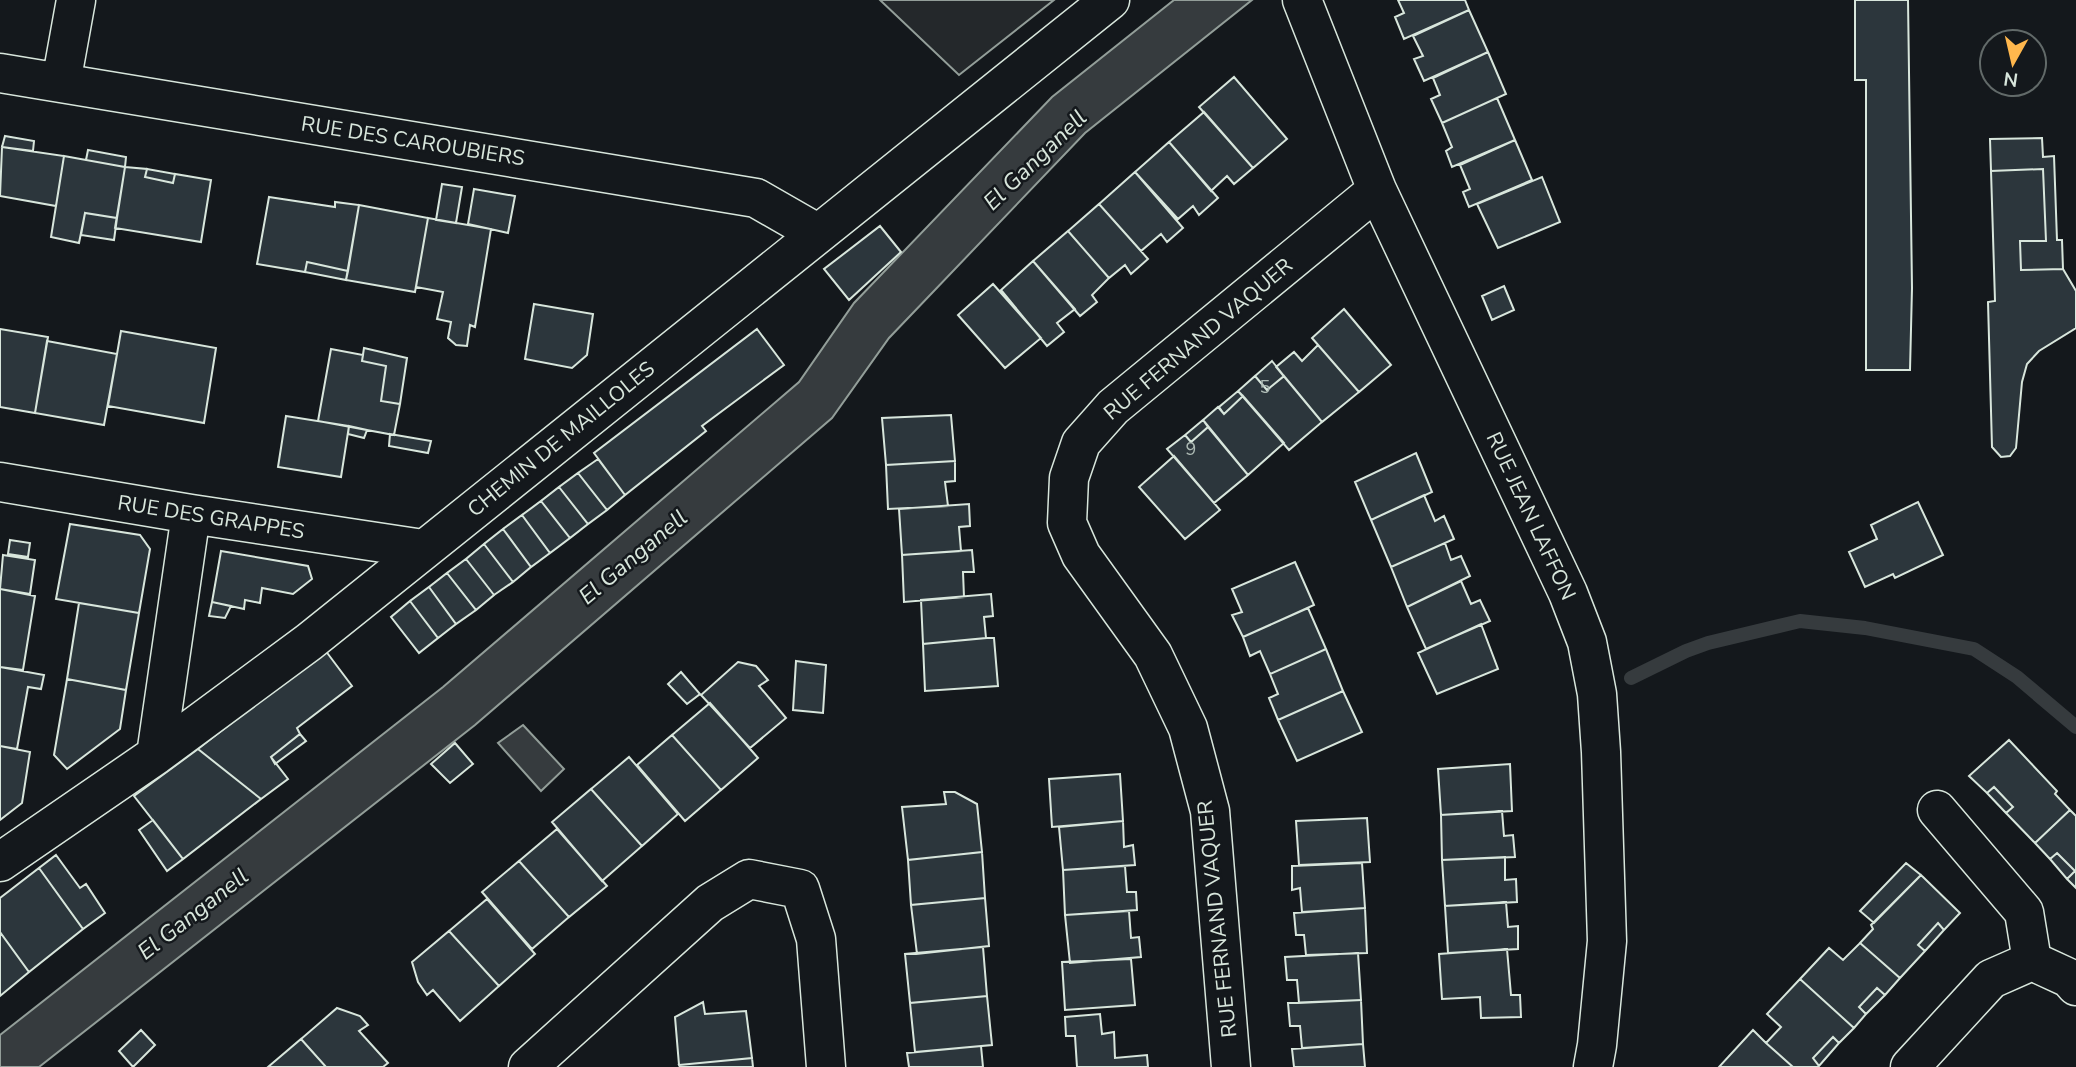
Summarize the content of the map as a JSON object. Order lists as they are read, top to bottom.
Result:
{
  "streets": {
    "street": [
      "RUE DES CAROUBIERS",
      "RUE FERNAND VAQUER",
      "CHEMIN DE MAILLOLES",
      "RUE JEAN LAFFON",
      "RUE DES GRAPPES"
    ]
  },
  "crossings": [
    ["RUE DES CAROUBIERS", "CHEMIN DE MAILLOLES"],
    ["RUE FERNAND VAQUER", "RUE JEAN LAFFON"],
    ["CHEMIN DE MAILLOLES", "RUE DES GRAPPES"]
  ],
  "water": ["El Ganganell"],
  "house_numbers": ["5", "9"],
  "north": "bottom"
}
